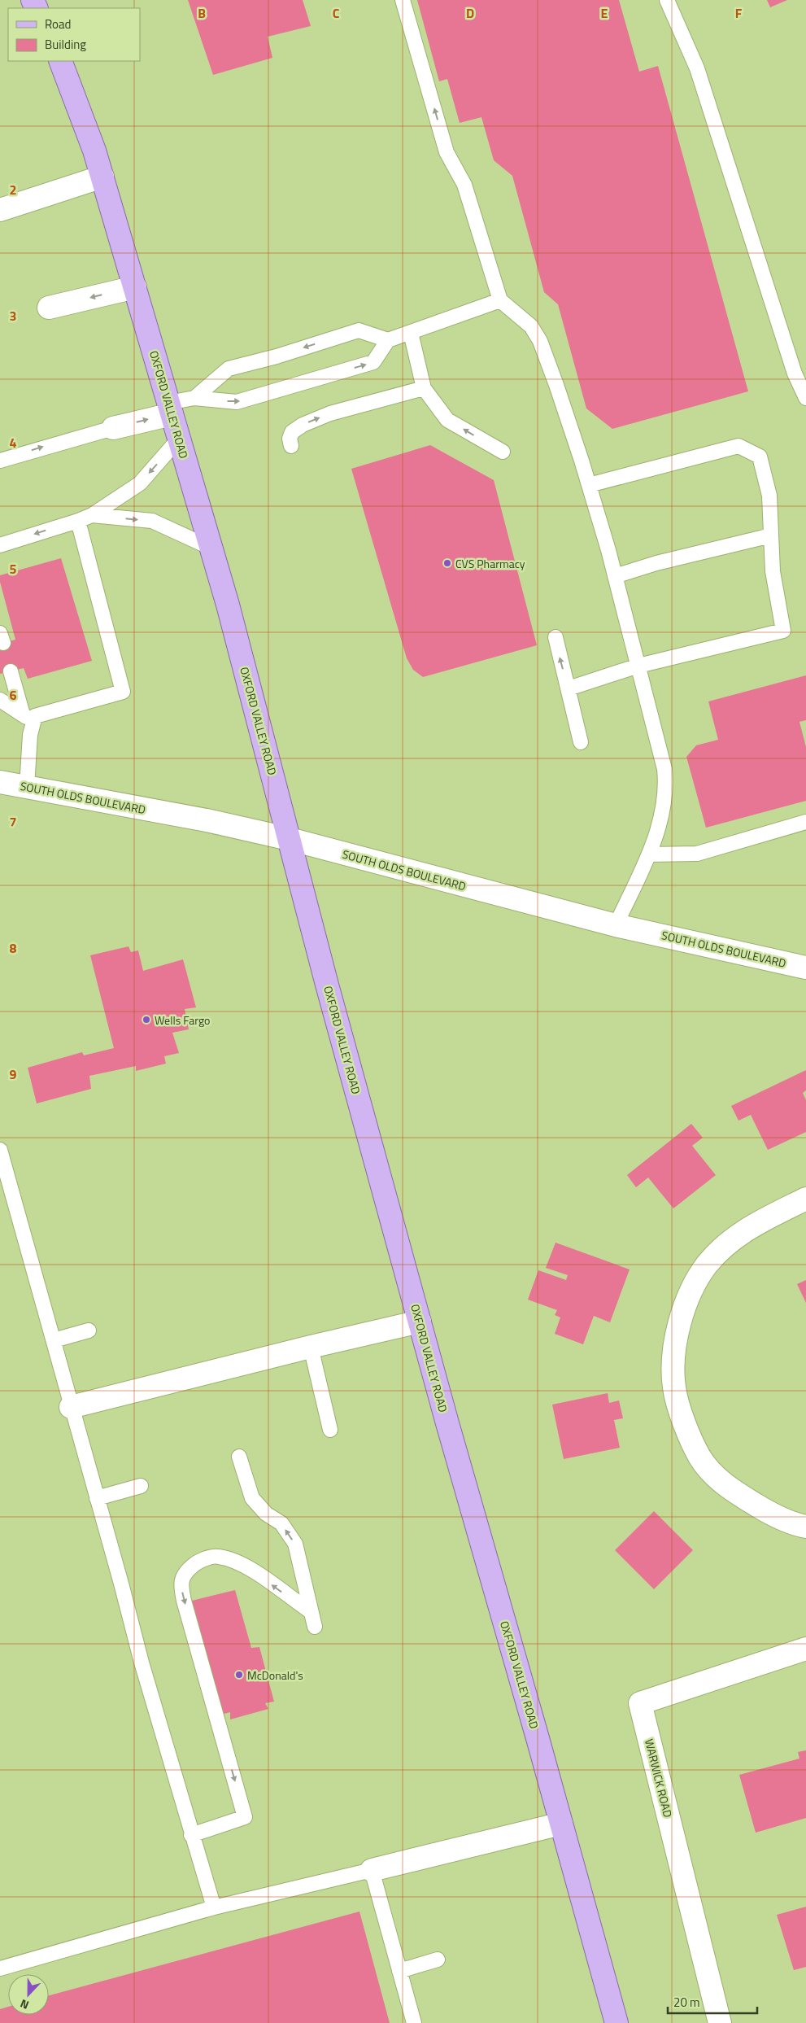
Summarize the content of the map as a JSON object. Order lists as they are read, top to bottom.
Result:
{
  "streets": {
    "main road": ["OXFORD VALLEY ROAD"],
    "street": ["SOUTH OLDS BOULEVARD", "WARWICK ROAD"]
  },
  "crossings": [
    ["OXFORD VALLEY ROAD", "SOUTH OLDS BOULEVARD"]
  ],
  "places": ["CVS Pharmacy", "Wells Fargo", "McDonald's"],
  "legend": ["Road", "Building"],
  "scale_bar": "20 m",
  "north": "bottom",
  "grid": {
    "columns": [
      "B",
      "C",
      "D",
      "E",
      "F"
    ],
    "rows": [
      "2",
      "3",
      "4",
      "5",
      "6",
      "7",
      "8",
      "9"
    ]
  }
}
